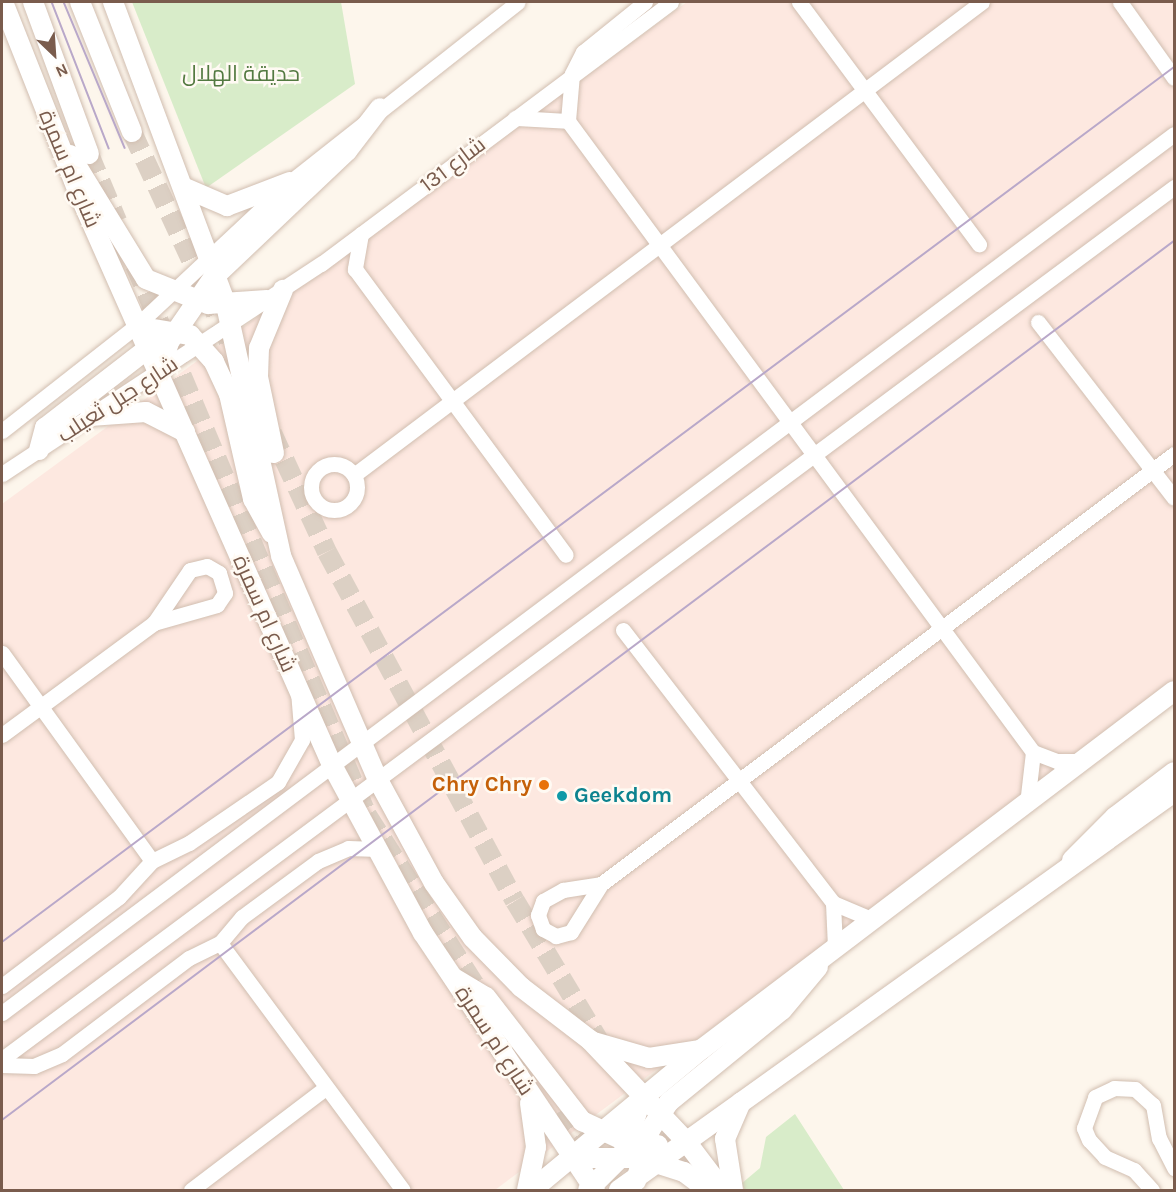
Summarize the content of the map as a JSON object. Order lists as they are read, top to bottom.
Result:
{
  "streets": {
    "street": ["شارع 131", "شارع ام سمرة", "شارع جبل ثعيلب"]
  },
  "crossings": [
    ["شارع ام سمرة", "شارع جبل ثعيلب"]
  ],
  "parks": ["حديقة الهلال"],
  "places": ["Chry Chry", "Geekdom"],
  "north": "bottom right"
}
